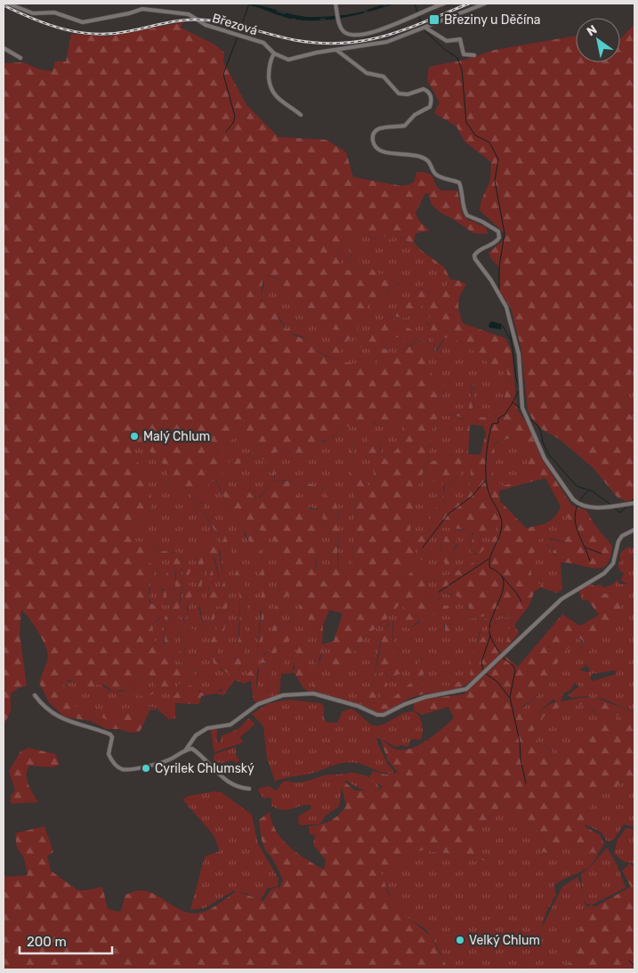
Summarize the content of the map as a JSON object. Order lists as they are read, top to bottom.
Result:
{
  "streets": {
    "street": ["Březová"]
  },
  "places": {
    "transit": ["Březiny u Děčína"],
    "other": ["Malý Chlum", "Cyrilek Chlumský", "Velký Chlum"]
  },
  "scale_bar": "200 m",
  "north": "top left"
}
